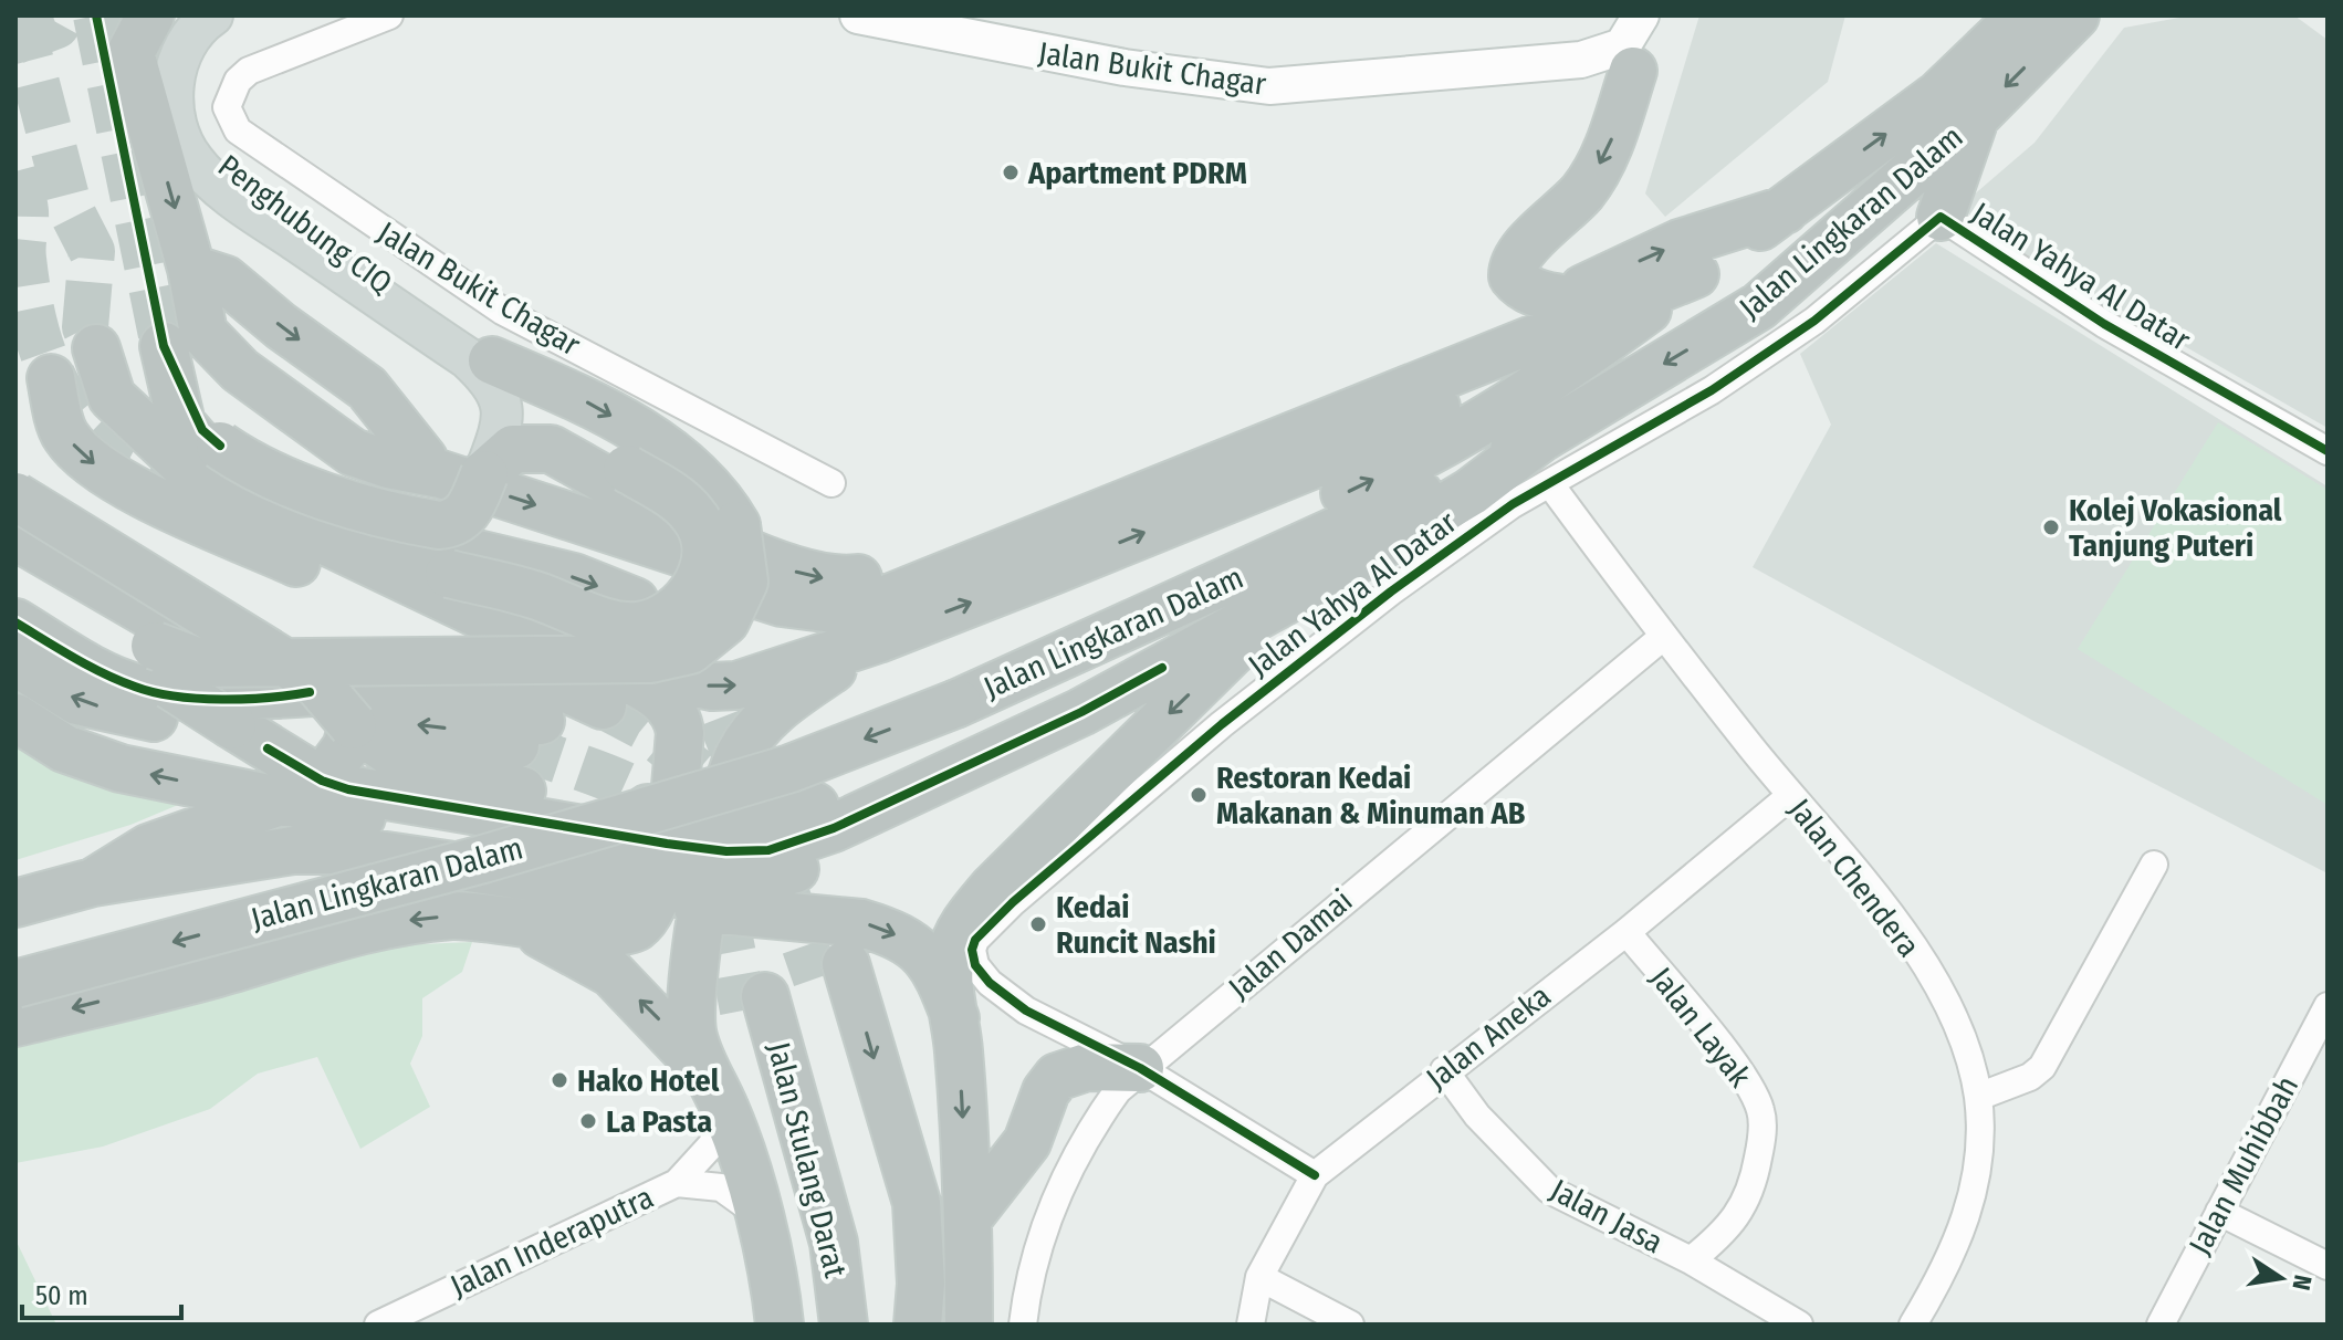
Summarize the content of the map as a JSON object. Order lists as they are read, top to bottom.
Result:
{
  "streets": {
    "highway": ["Jalan Lingkaran Dalam", "Jalan Stulang Darat"],
    "main road": ["Jalan Bukit Chagar", "Penghubung CIQ"],
    "street": [
      "Jalan Yahya Al Datar",
      "Jalan Chendera",
      "Jalan Damai",
      "Jalan Layak",
      "Jalan Aneka",
      "Jalan Muhibbah",
      "Jalan Jasa",
      "Jalan Inderaputra"
    ]
  },
  "crossings": [
    ["Jalan Yahya Al Datar", "Jalan Chendera"],
    ["Jalan Yahya Al Datar", "Jalan Damai"],
    ["Jalan Yahya Al Datar", "Jalan Aneka"],
    ["Jalan Chendera", "Jalan Damai"],
    ["Jalan Chendera", "Jalan Aneka"],
    ["Jalan Layak", "Jalan Aneka"],
    ["Jalan Layak", "Jalan Jasa"],
    ["Jalan Aneka", "Jalan Jasa"]
  ],
  "places": [
    "Apartment PDRM",
    "Kolej Vokasional Tanjung Puteri",
    "Restoran Kedai Makanan & Minuman AB",
    "Kedai Runcit Nashi",
    "Hako Hotel",
    "La Pasta"
  ],
  "scale_bar": "50 m",
  "north": "right"
}
